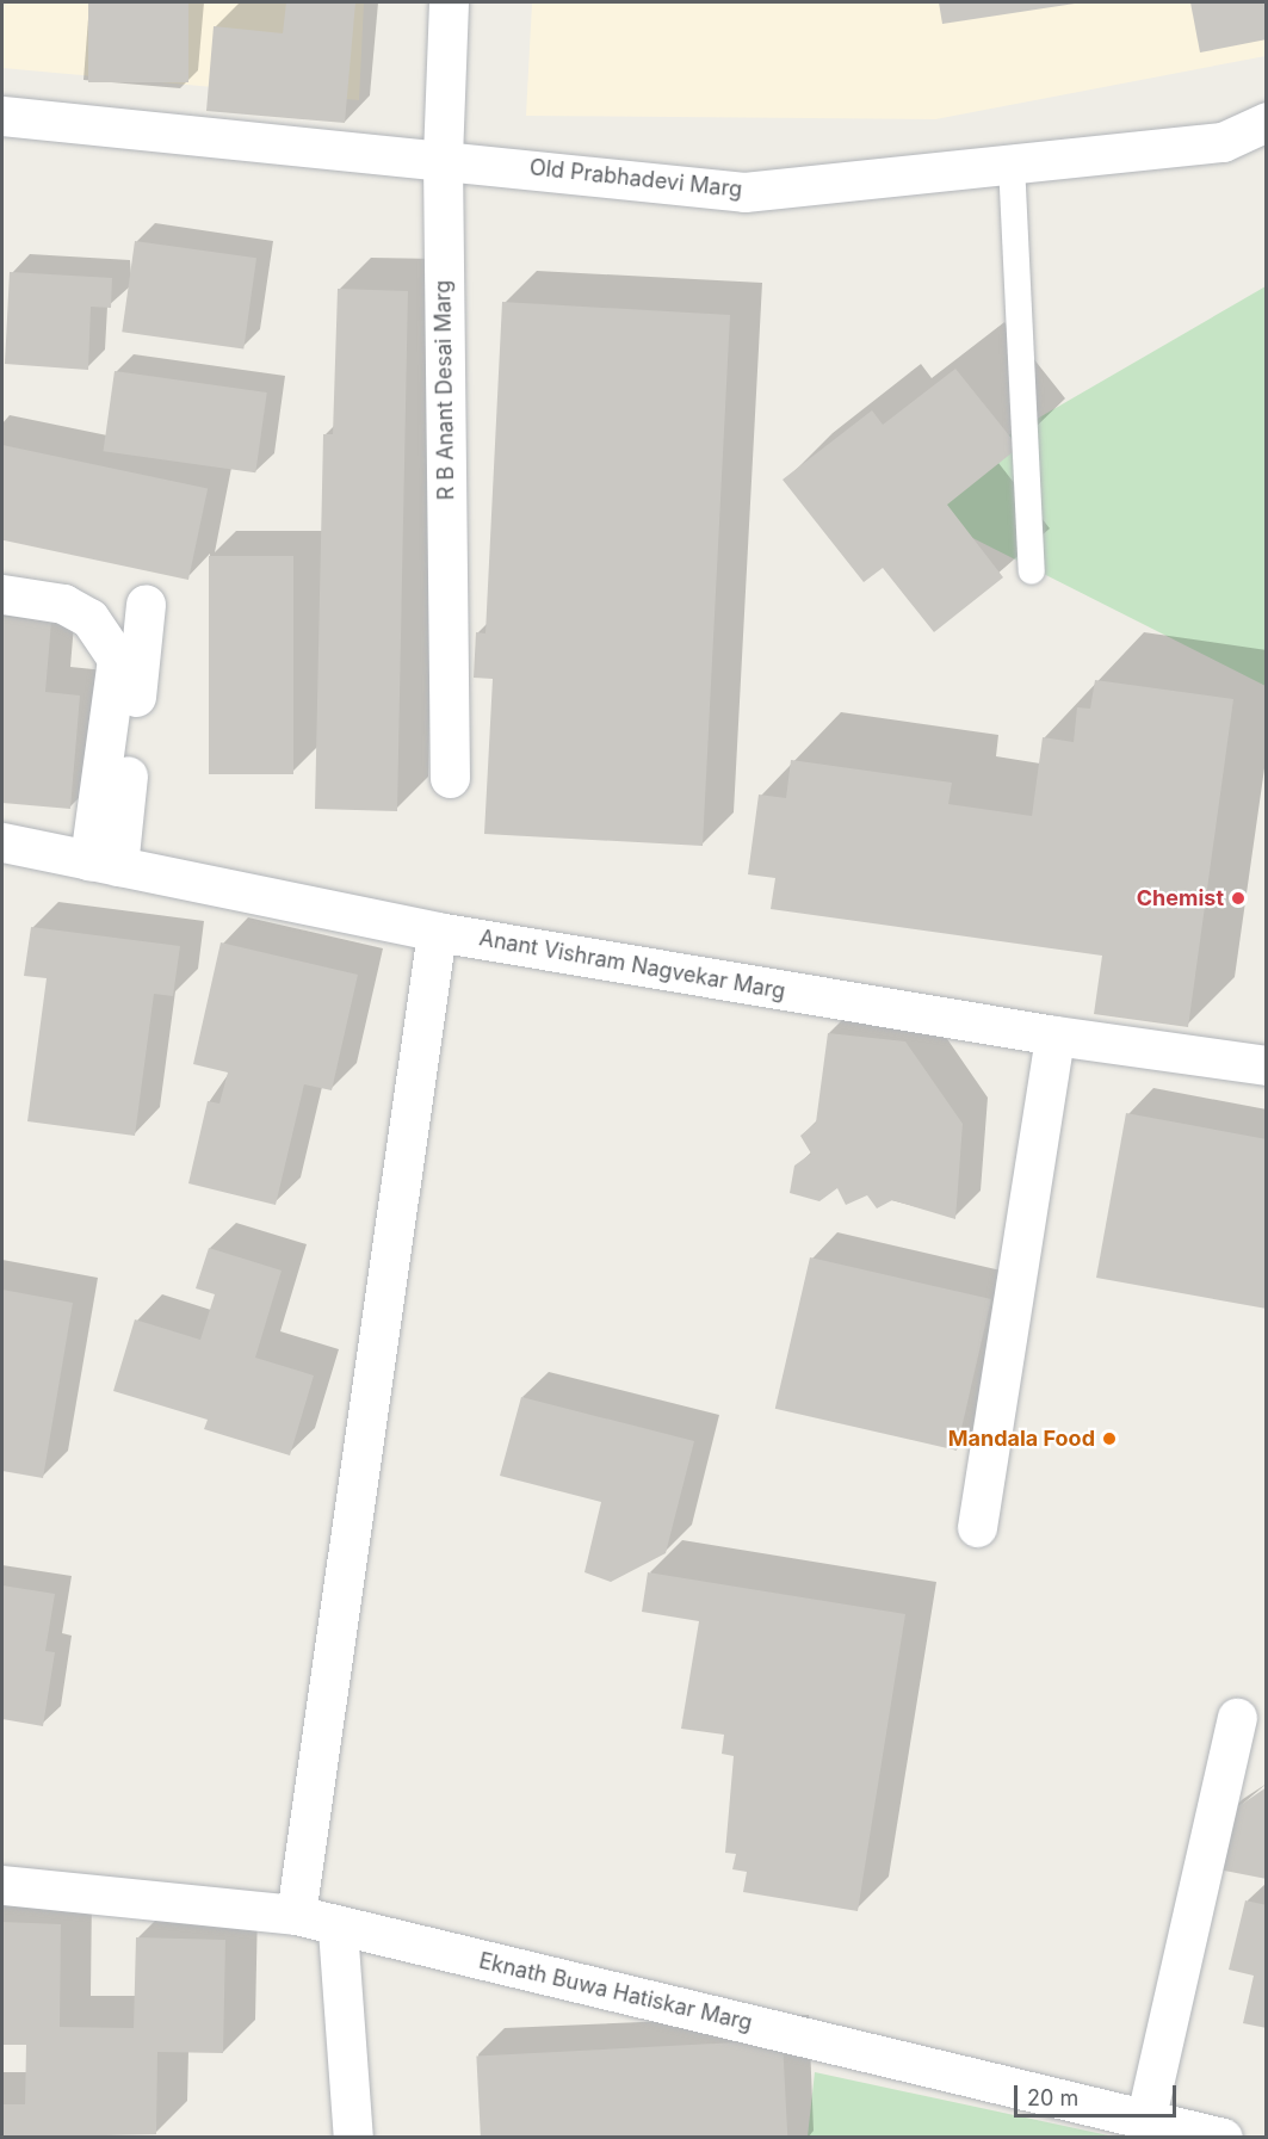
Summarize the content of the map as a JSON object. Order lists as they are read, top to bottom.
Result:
{
  "streets": {
    "street": [
      "Old Prabhadevi Marg",
      "R B Anant Desai Marg",
      "Anant Vishram Nagvekar Marg",
      "Eknath Buwa Hatiskar Marg"
    ]
  },
  "crossings": [
    ["Old Prabhadevi Marg", "R B Anant Desai Marg"]
  ],
  "places": ["Chemist", "Mandala Food"],
  "scale_bar": "20 m"
}
